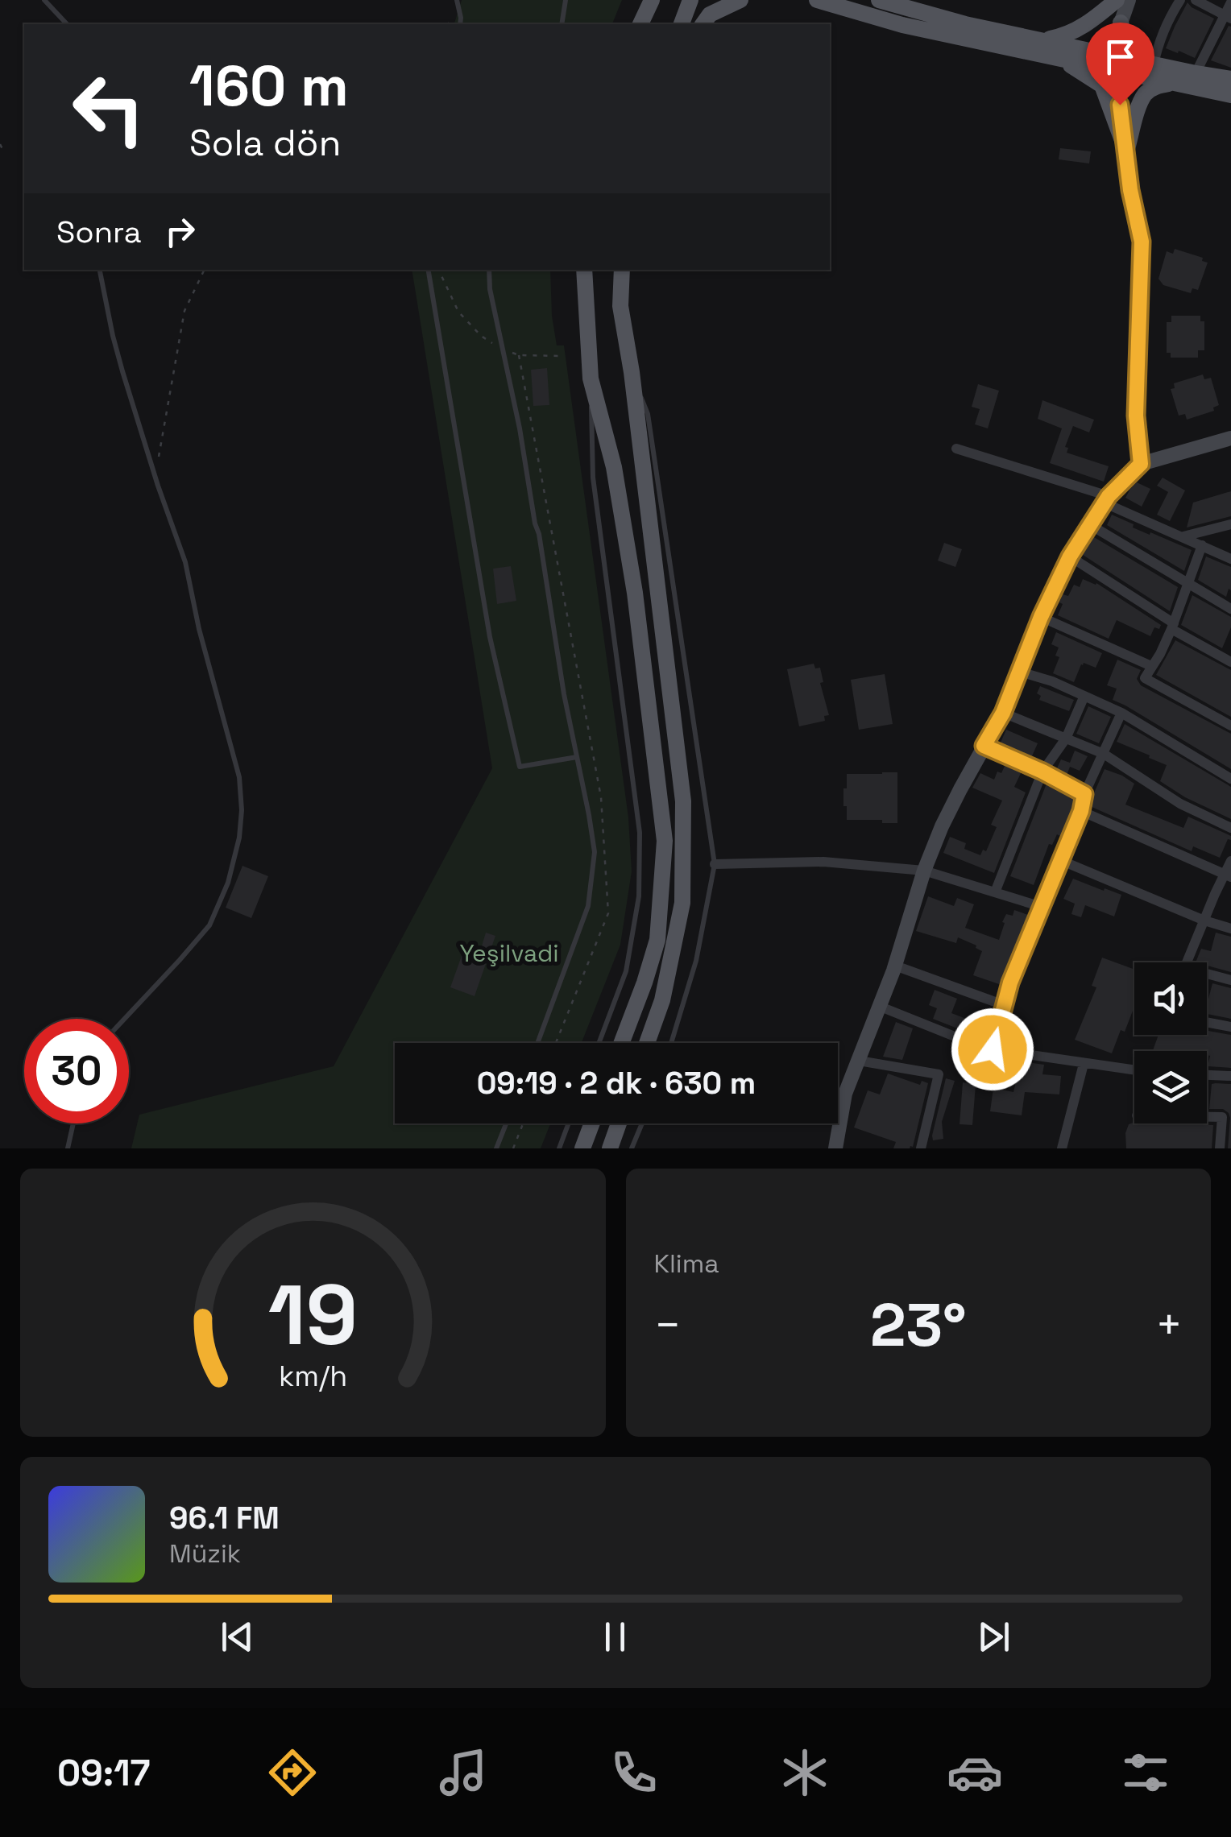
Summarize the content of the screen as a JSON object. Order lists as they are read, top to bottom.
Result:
{
  "parks": ["Yeşilvadi"],
  "page": {
    "turn": ["160 m", "Sola dön"],
    "then": "Sonra",
    "limit": "30",
    "trip": "09:19 · 2 dk · 630 m",
    "tile": "Klima",
    "heat": ["−", "23°", "+"],
    "song": ["96.1 FM", "Müzik"],
    "tabs": "09:17",
    "gauge": ["19", "km/h"]
  }
}
